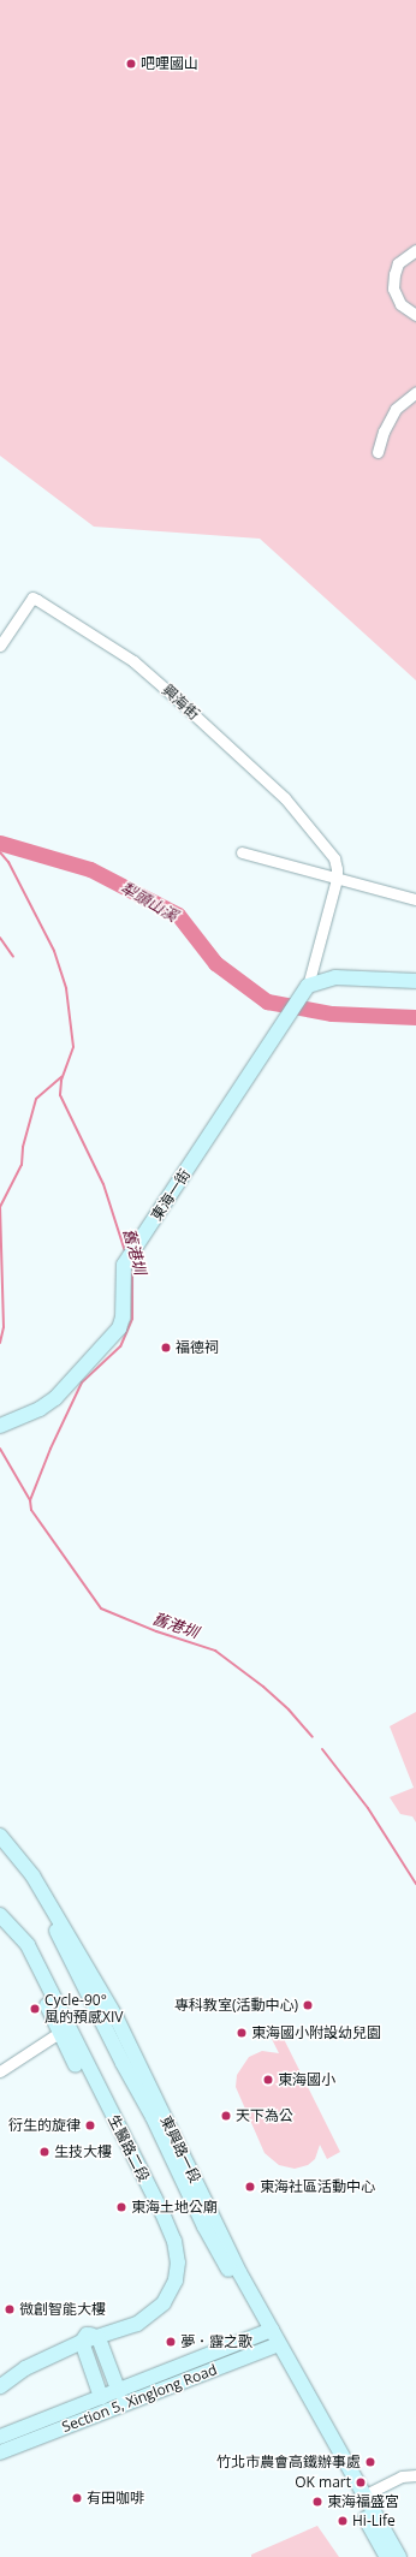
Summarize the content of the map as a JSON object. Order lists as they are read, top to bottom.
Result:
{
  "streets": {
    "street": [
      "興海街",
      "東海一街",
      "生醫路二段",
      "東興路一段",
      "Section 5, Xinglong Road"
    ]
  },
  "crossings": [
    ["東興路一段", "Section 5, Xinglong Road"]
  ],
  "water": ["犁頭山溪", "舊港圳"],
  "places": [
    "吧哩國山",
    "福德祠",
    "專科教室(活動中心)",
    "Cycle-90° 風的預感XIV",
    "東海國小附設幼兒園",
    "東海國小",
    "天下為公",
    "衍生的旋律",
    "生技大樓",
    "東海社區活動中心",
    "東海土地公廟",
    "微創智能大樓",
    "夢．露之歌",
    "竹北市農會高鐵辦事處",
    "OK mart",
    "有田咖啡",
    "東海福盛宮",
    "Hi-Life"
  ]
}
